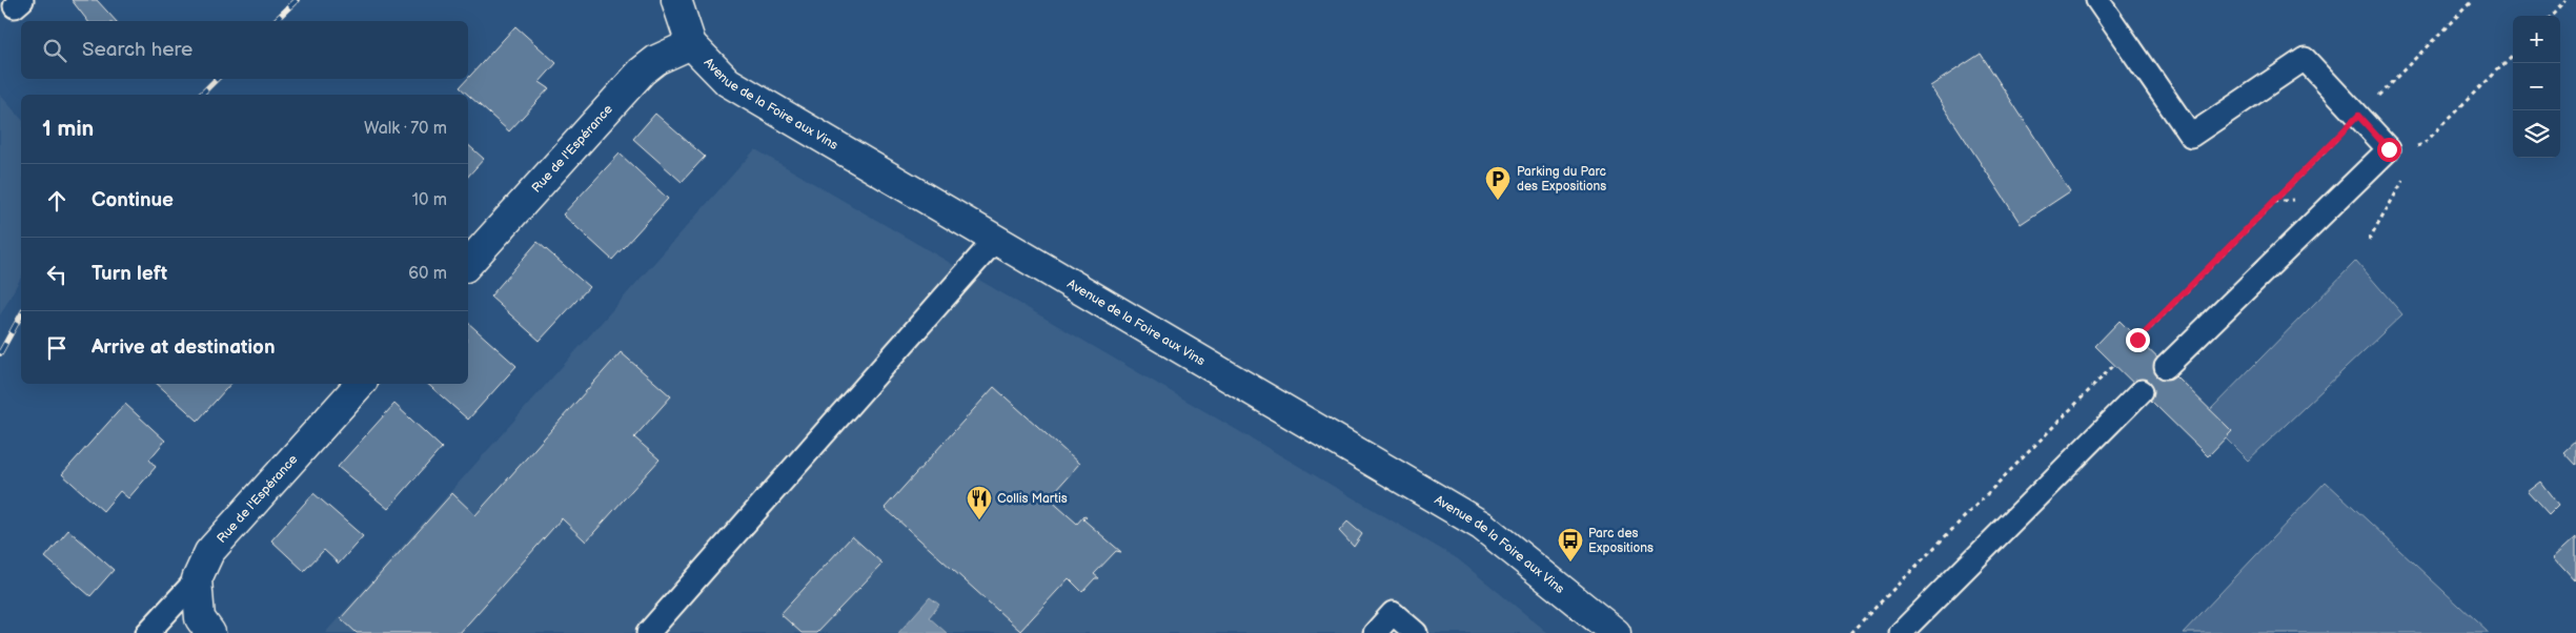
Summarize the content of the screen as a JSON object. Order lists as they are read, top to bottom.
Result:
{
  "streets": {
    "street": ["Avenue de la Foire aux Vins", "Rue de l'Espérance"]
  },
  "crossings": [
    ["Avenue de la Foire aux Vins", "Rue de l'Espérance"]
  ],
  "places": {
    "parking": ["Parking du Parc des Expositions"],
    "restaurant": ["Collis Martis"],
    "bus stop": ["Parc des Expositions"]
  },
  "page": {
    "map_buttons": ["+", "−"],
    "search": "Search here",
    "heading": ["1 min", "Walk · 70 m"],
    "list": [
      ["Continue", "10 m"],
      ["Turn left", "60 m"],
      "Arrive at destination"
    ]
  }
}
